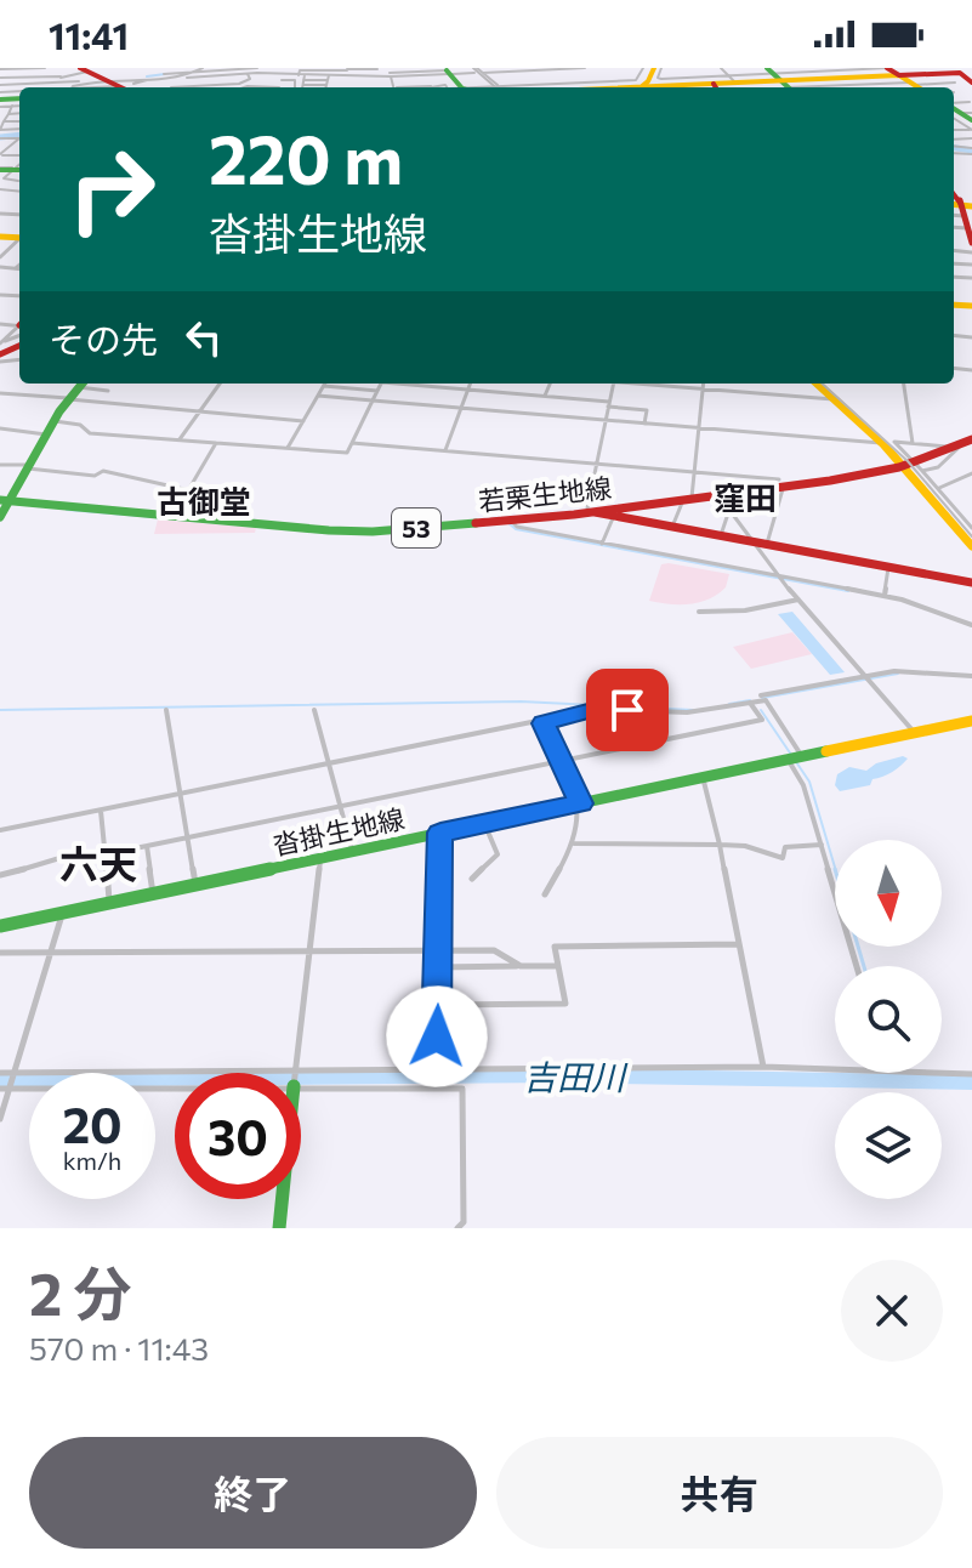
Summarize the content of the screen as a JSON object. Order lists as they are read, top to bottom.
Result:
{
  "streets": {
    "main road": ["若栗生地線", "53", "沓掛生地線"]
  },
  "districts": ["窪田", "古御堂", "六天"],
  "water": ["吉田川"],
  "north": "bottom",
  "page": {
    "status": "11:41",
    "turn": ["220 m", "沓掛生地線"],
    "then": "その先",
    "speed": "20 km/h",
    "limit": "30",
    "heading": ["2 分", "570 m · 11:43"],
    "buttons": ["終了", "共有"]
  }
}
